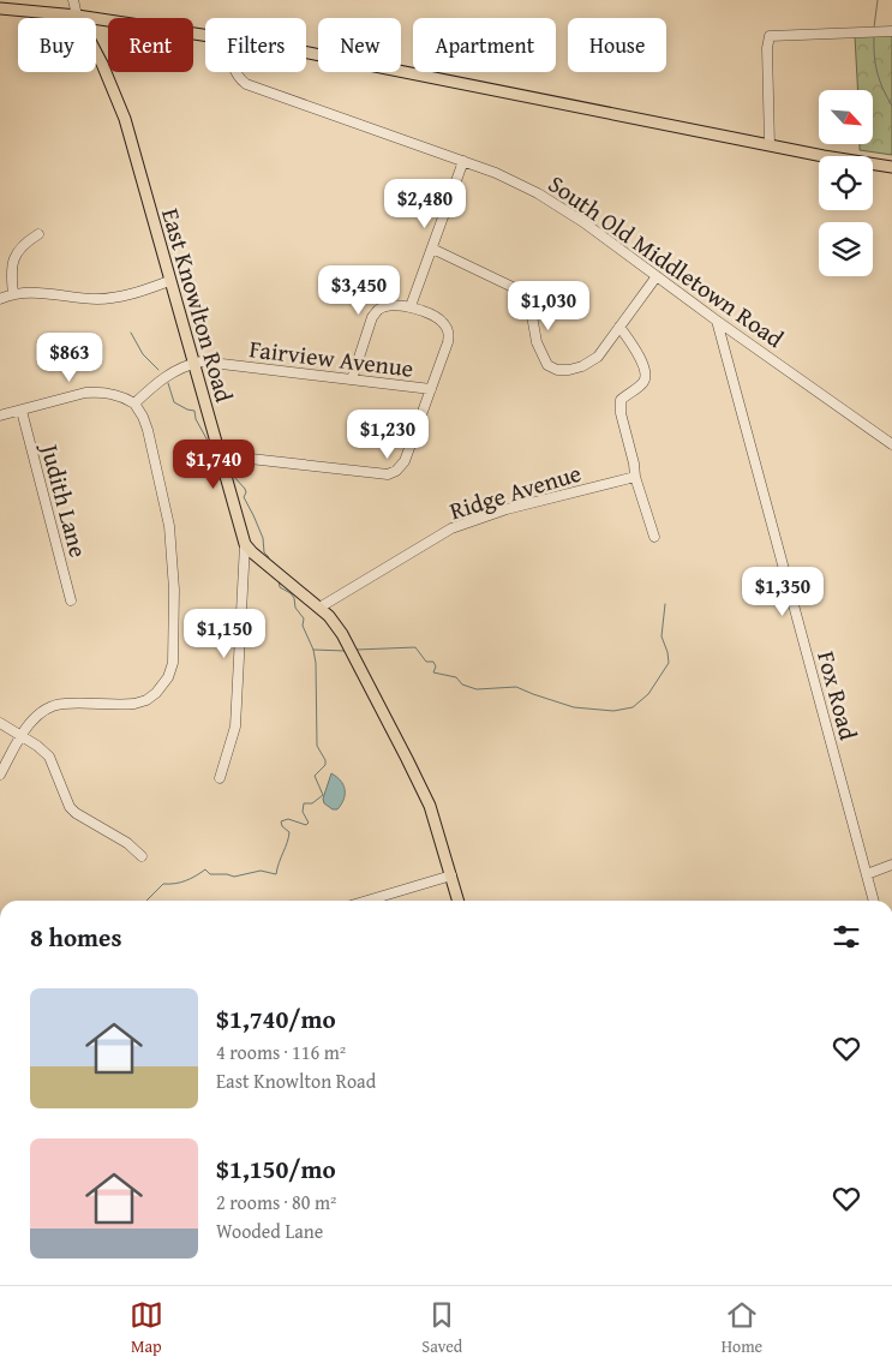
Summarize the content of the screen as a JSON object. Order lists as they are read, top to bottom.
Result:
{
  "streets": {
    "main road": ["East Knowlton Road"],
    "street": [
      "South Old Middletown Road",
      "Fairview Avenue",
      "Ridge Avenue",
      "Judith Lane",
      "Fox Road"
    ]
  },
  "crossings": [
    ["South Old Middletown Road", "Fox Road"],
    ["East Knowlton Road", "Fairview Avenue"]
  ],
  "north": "bottom right",
  "page": {
    "chip": [
      "Buy",
      "Rent",
      "Filters",
      "New",
      "Apartment",
      "House"
    ],
    "price": [
      "$2,480",
      "$3,450",
      "$1,030",
      "$863",
      "$1,230",
      "$1,740",
      "$1,350",
      "$1,150"
    ],
    "heading": "8 homes",
    "list": [
      {
        "name": "$1,740/mo",
        "note": "4 rooms · 116 m² · East Knowlton Road"
      },
      {
        "name": "$1,150/mo",
        "note": "2 rooms · 80 m² · Wooded Lane"
      }
    ],
    "tabs": ["Map", "Saved", "Home"]
  }
}
